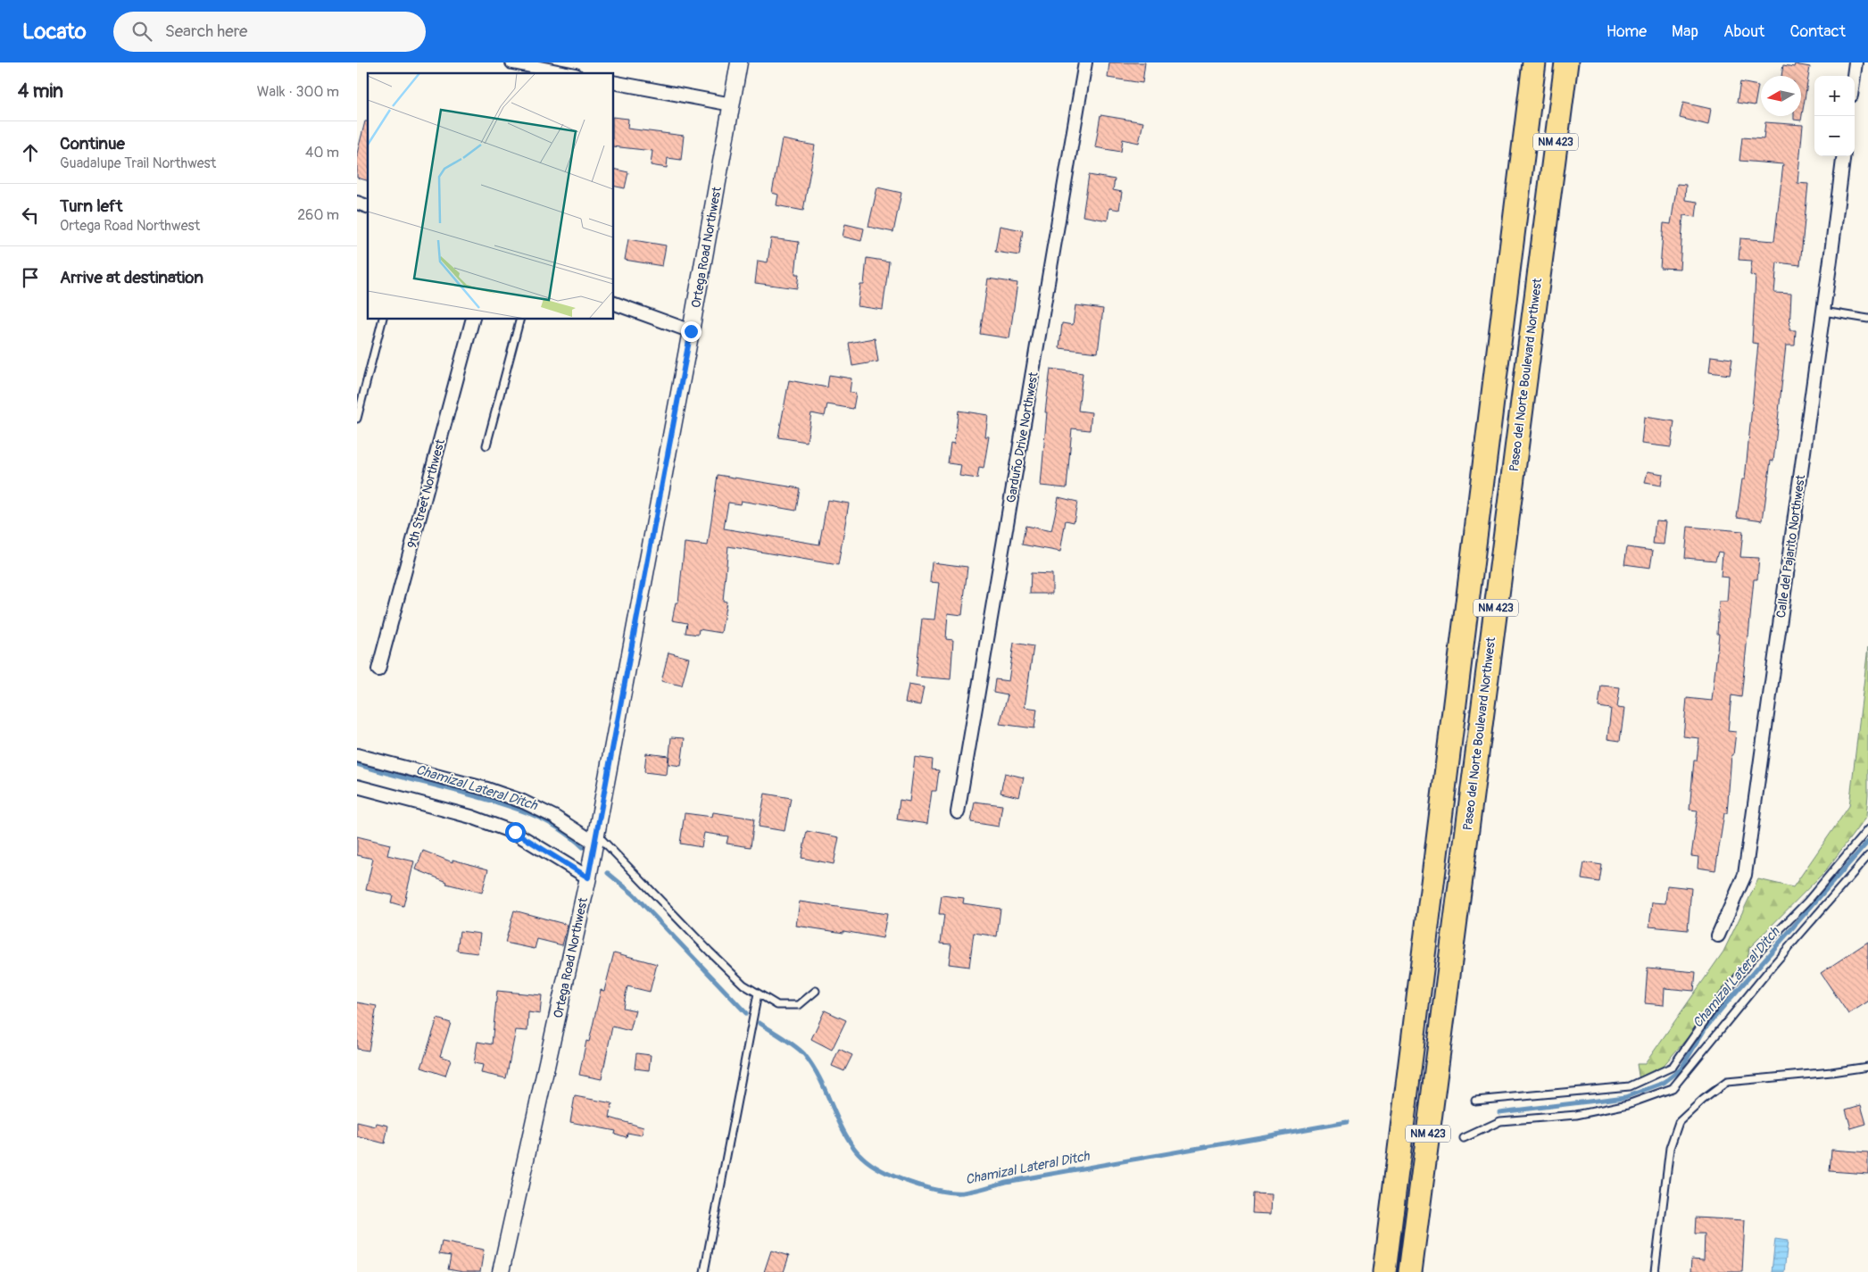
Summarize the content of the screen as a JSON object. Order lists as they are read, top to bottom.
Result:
{
  "streets": {
    "highway": ["NM 423", "Paseo del Norte Boulevard Northwest"],
    "street": [
      "Ortega Road Northwest",
      "Garduño Drive Northwest",
      "9th Street Northwest",
      "Calle del Pajarito Northwest"
    ]
  },
  "water": ["Chamizal Lateral Ditch"],
  "north": "left",
  "page": {
    "header": "Locato",
    "search": "Search here",
    "nav": [
      "Home",
      "Map",
      "About",
      "Contact"
    ],
    "heading": ["4 min", "Walk · 300 m"],
    "map_buttons": ["+", "−"],
    "list": [
      ["Continue", "Guadalupe Trail Northwest", "40 m"],
      ["Turn left", "Ortega Road Northwest", "260 m"],
      "Arrive at destination"
    ]
  }
}
